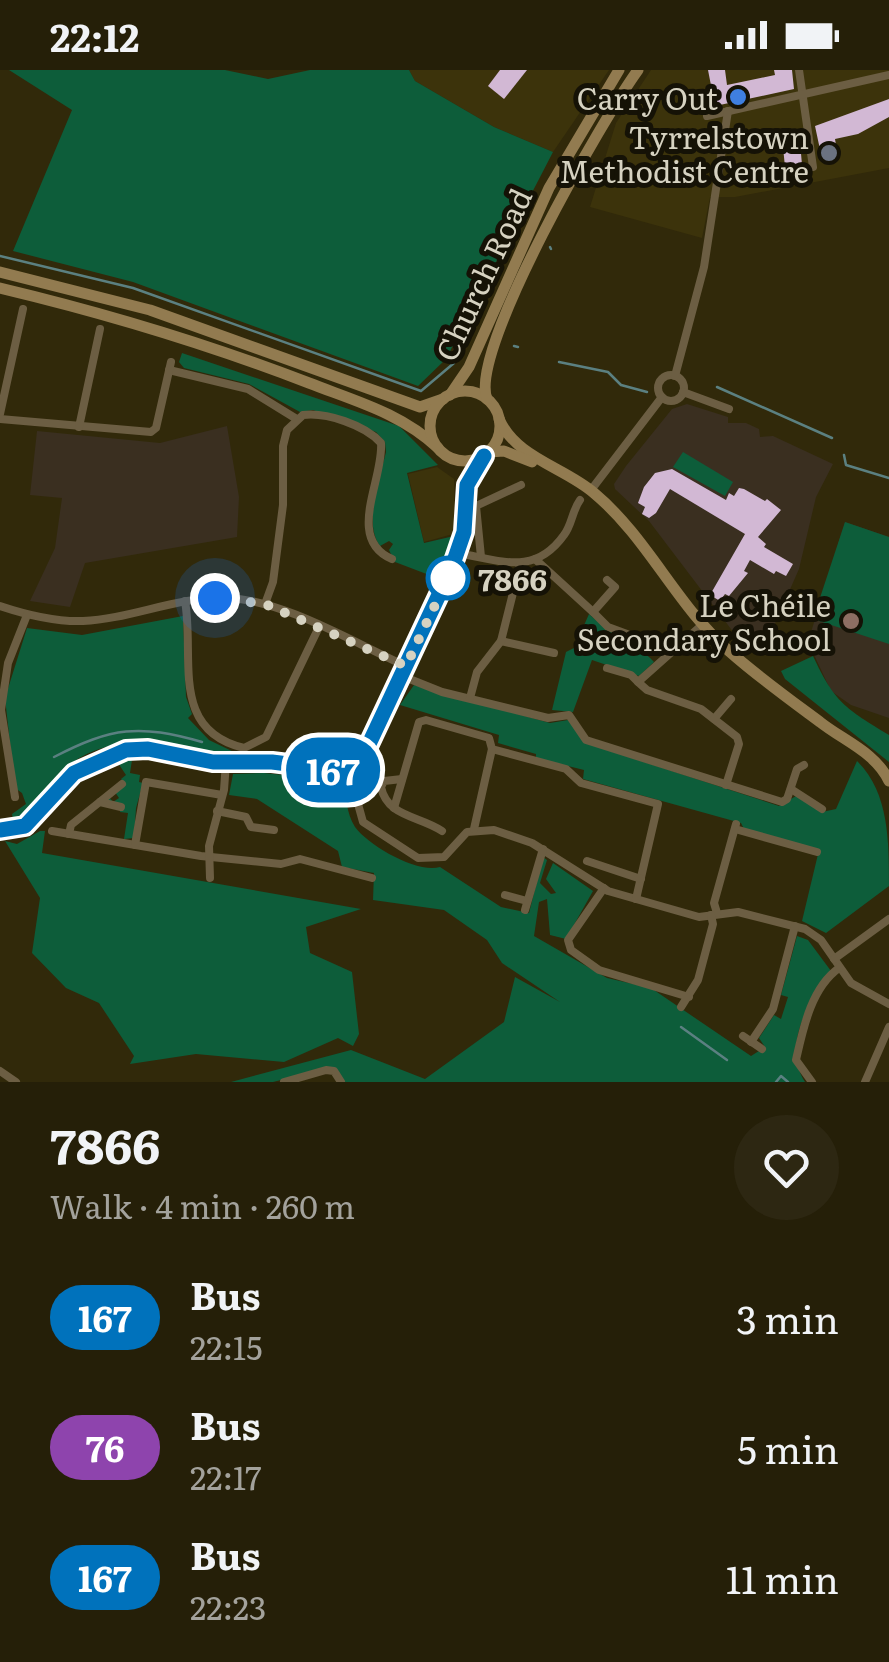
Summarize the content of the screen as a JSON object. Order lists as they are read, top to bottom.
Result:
{
  "streets": {
    "main road": ["Church Road"]
  },
  "places": [
    "Carry Out",
    "Tyrrelstown Methodist Centre",
    "7866",
    "Le Chéile Secondary School"
  ],
  "lines": ["bus line 167"],
  "page": {
    "status": "22:12",
    "on_map": "167",
    "heading": ["7866", "Walk · 4 min · 260 m"],
    "list": [
      {
        "mark": "167",
        "name": "Bus",
        "note": "22:15",
        "value": "3 min"
      },
      {
        "mark": "76",
        "name": "Bus",
        "note": "22:17",
        "value": "5 min"
      },
      {
        "mark": "167",
        "name": "Bus",
        "note": "22:23",
        "value": "11 min"
      }
    ]
  }
}
